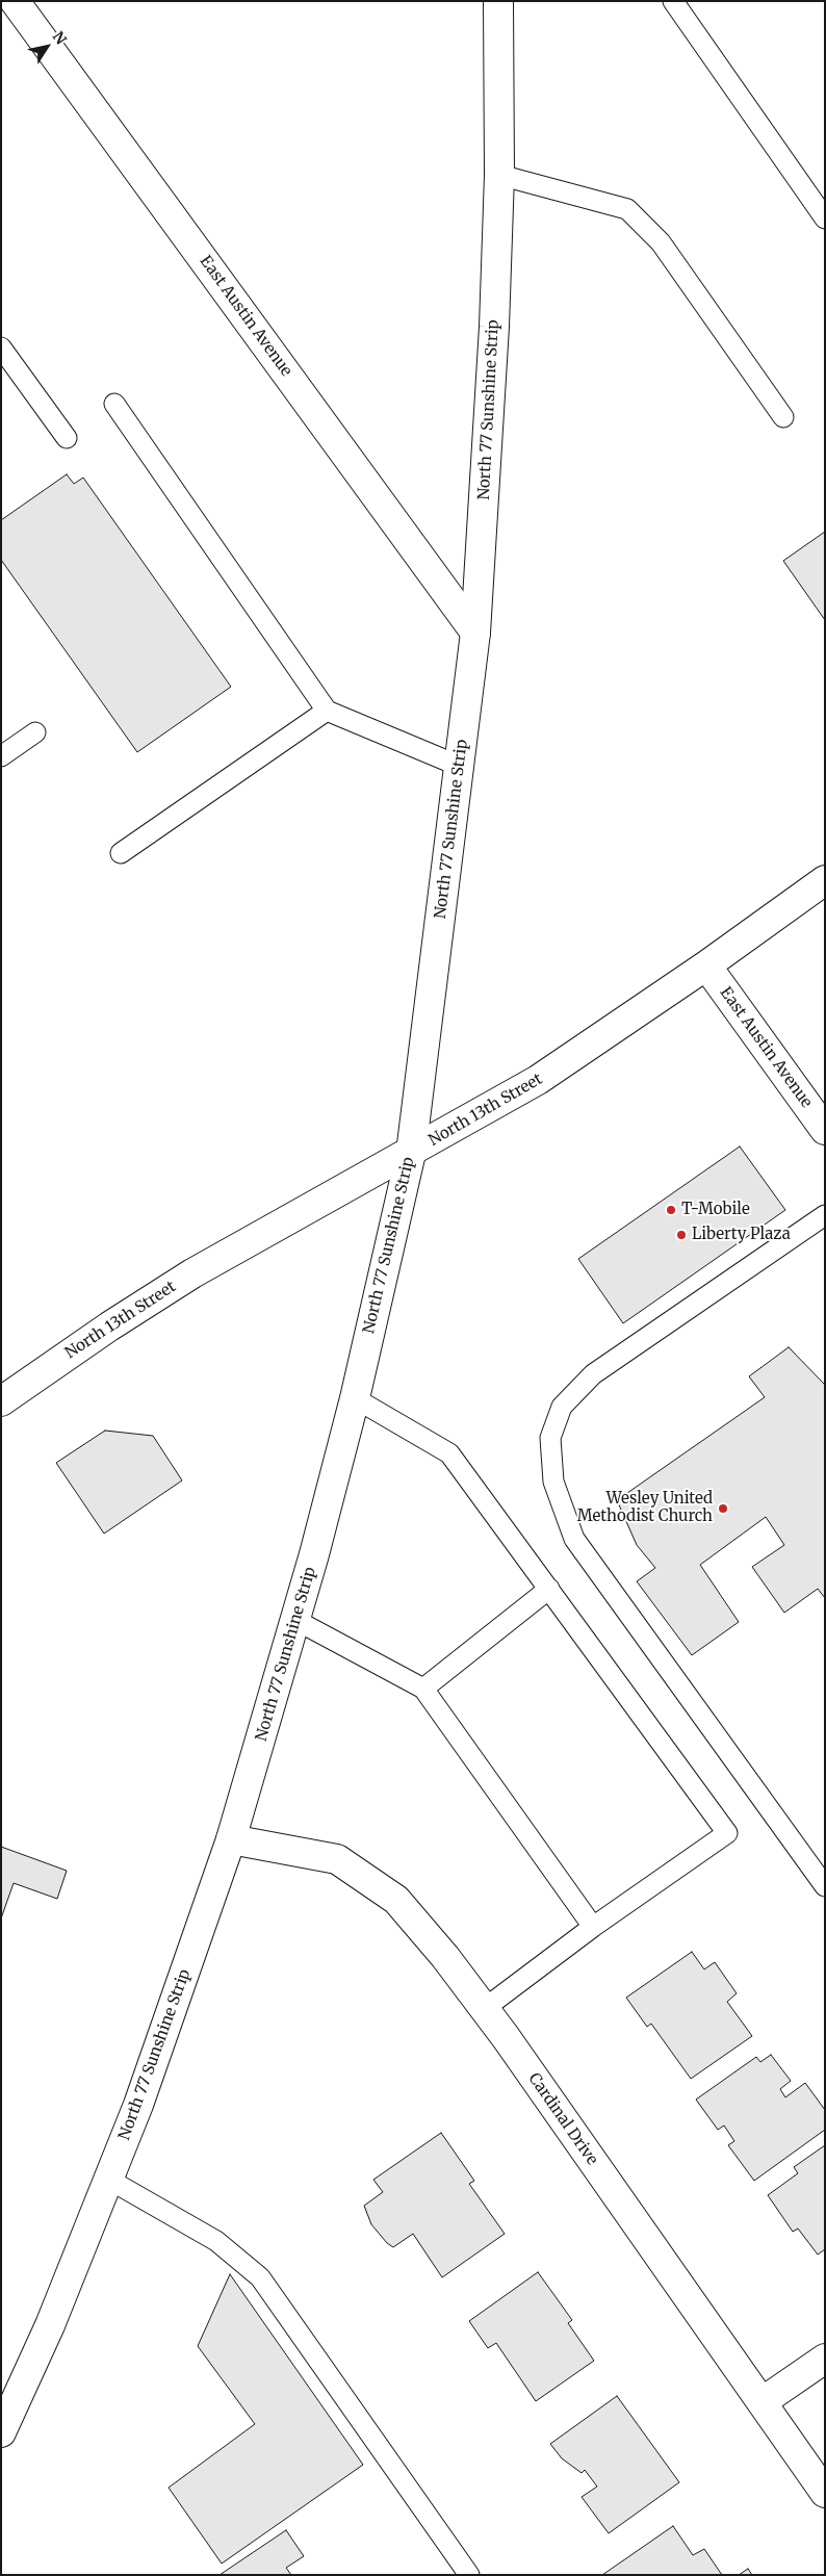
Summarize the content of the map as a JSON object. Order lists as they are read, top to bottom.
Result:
{
  "streets": {
    "street": [
      "East Austin Avenue",
      "North 77 Sunshine Strip",
      "North 13th Street",
      "Cardinal Drive"
    ]
  },
  "crossings": [
    ["East Austin Avenue", "North 77 Sunshine Strip"],
    ["East Austin Avenue", "North 13th Street"],
    ["North 77 Sunshine Strip", "North 13th Street"],
    ["North 77 Sunshine Strip", "Cardinal Drive"]
  ],
  "places": ["T-Mobile", "Liberty Plaza", "Wesley United Methodist Church"],
  "north": "top right"
}
